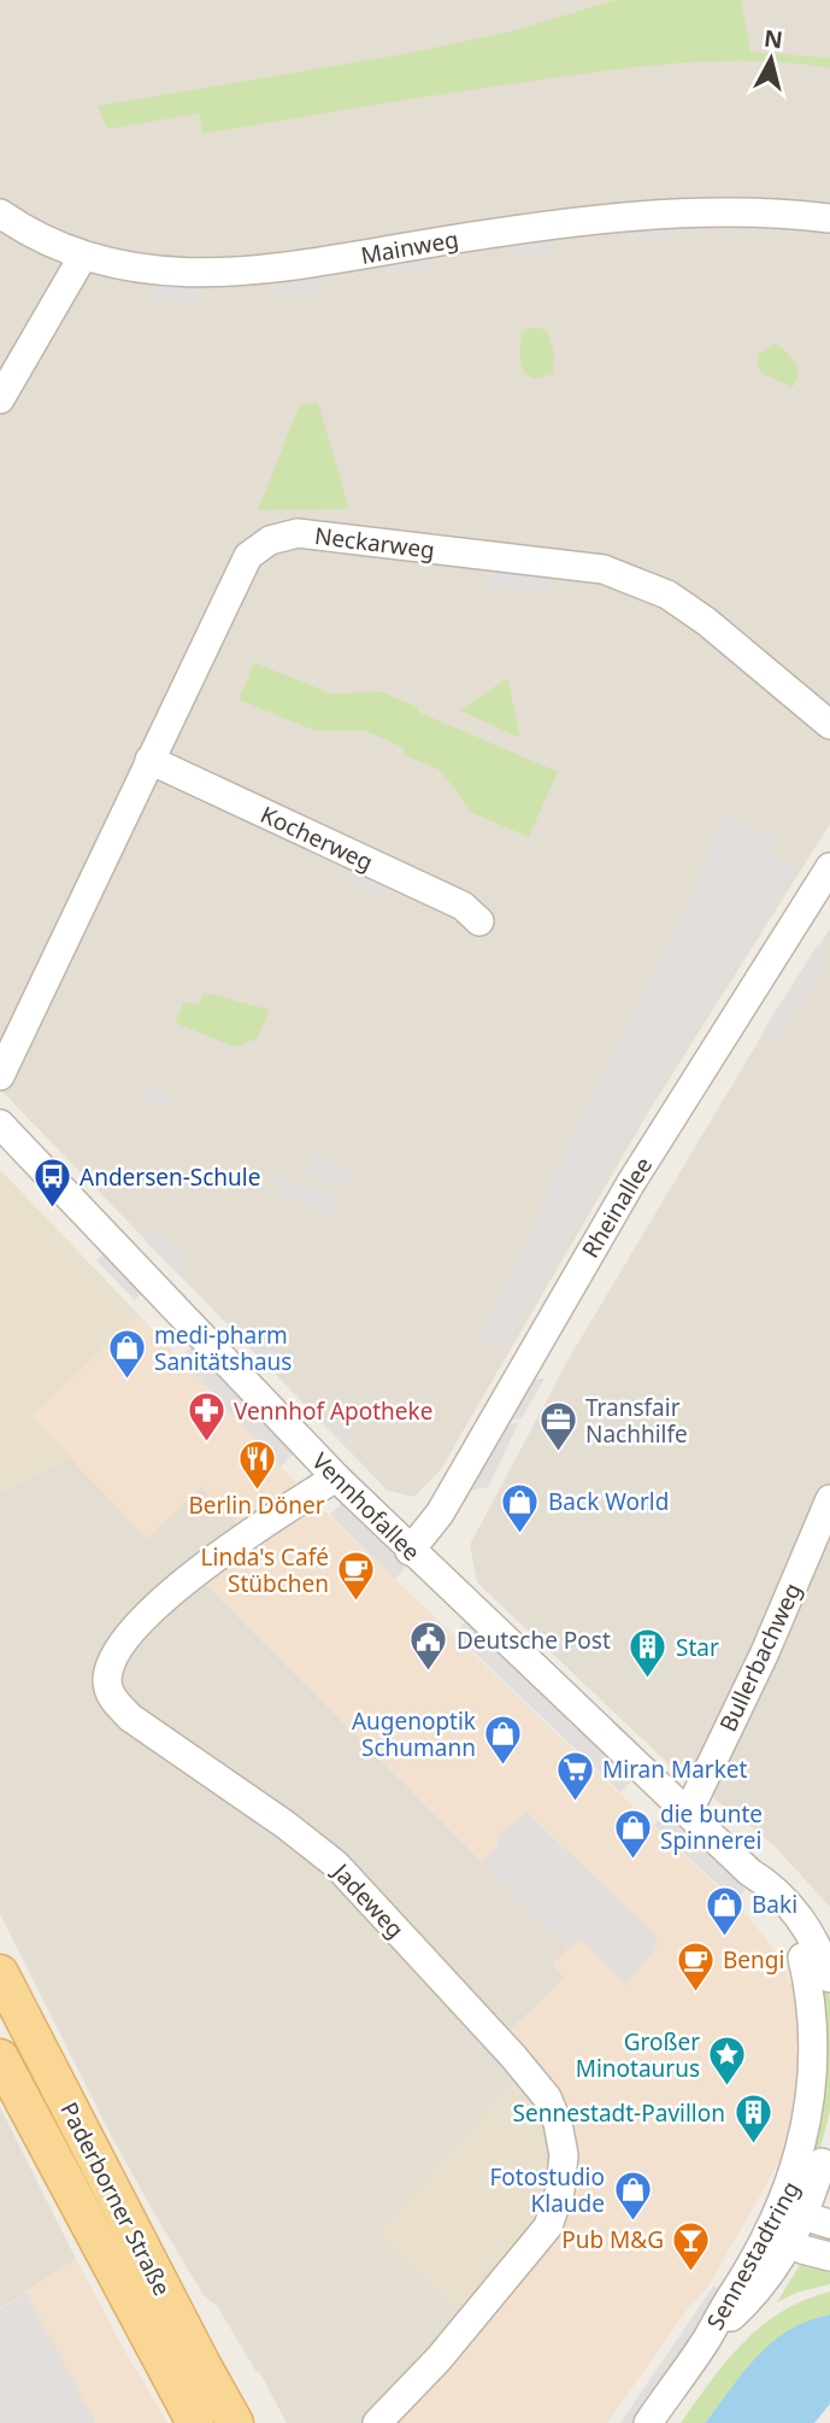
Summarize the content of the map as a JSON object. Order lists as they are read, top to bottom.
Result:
{
  "streets": {
    "main road": ["Paderborner Straße"],
    "street": [
      "Mainweg",
      "Neckarweg",
      "Kocherweg",
      "Rheinallee",
      "Vennhofallee",
      "Bullerbachweg",
      "Jadeweg",
      "Sennestadtring"
    ]
  },
  "crossings": [
    ["Neckarweg", "Kocherweg"],
    ["Rheinallee", "Vennhofallee"],
    ["Vennhofallee", "Bullerbachweg"],
    ["Vennhofallee", "Jadeweg"],
    ["Vennhofallee", "Sennestadtring"]
  ],
  "places": {
    "bus stop": ["Andersen-Schule"],
    "shop": [
      "medi-pharm Sanitätshaus",
      "Back World",
      "Augenoptik Schumann",
      "die bunte Spinnerei",
      "Baki",
      "Fotostudio Klaude"
    ],
    "pharmacy": ["Vennhof Apotheke"],
    "office": ["Transfair Nachhilfe"],
    "restaurant": ["Berlin Döner"],
    "cafe": ["Linda's Café Stübchen", "Bengi"],
    "public building": ["Deutsche Post"],
    "building": ["Star", "Sennestadt-Pavillon"],
    "supermarket": ["Miran Market"],
    "place": ["Großer Minotaurus"],
    "bar": ["Pub M&G"]
  },
  "north": "top"
}
